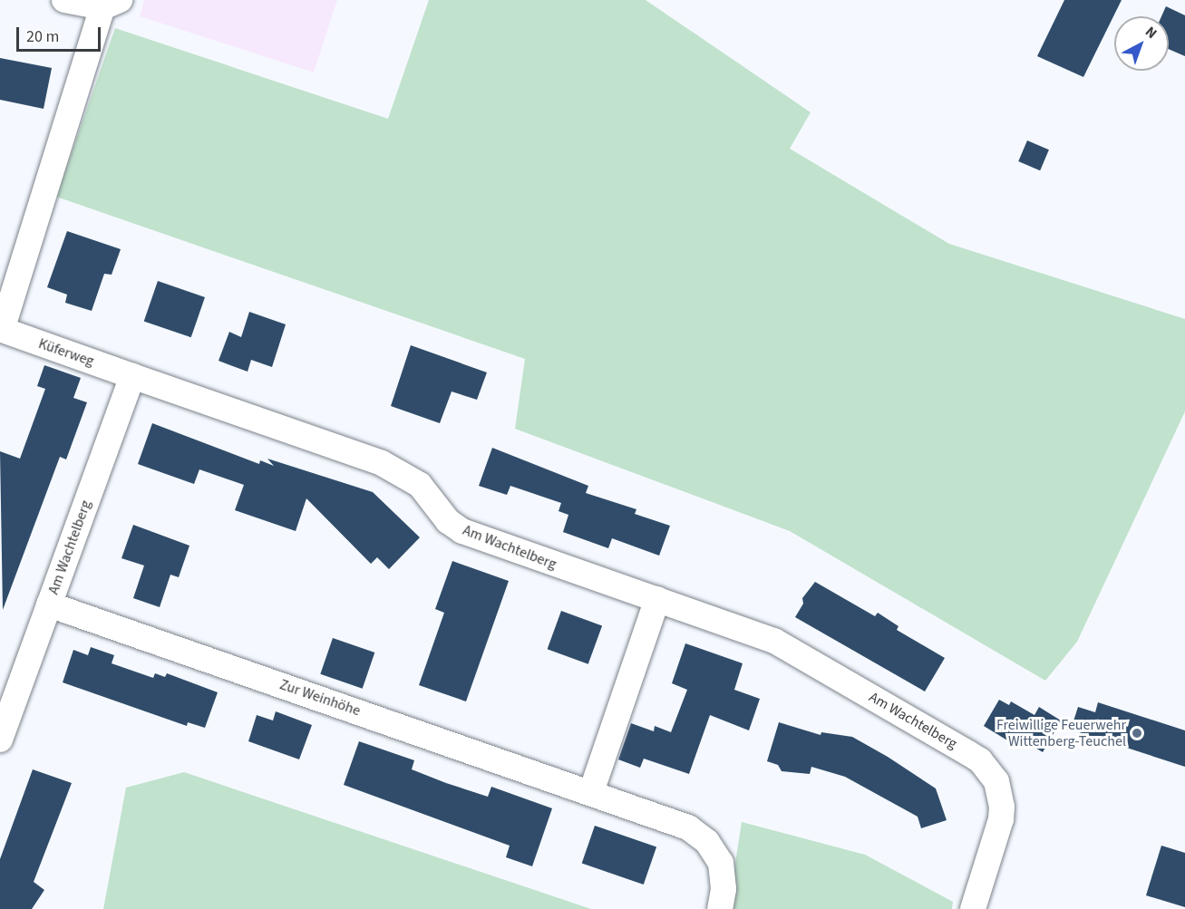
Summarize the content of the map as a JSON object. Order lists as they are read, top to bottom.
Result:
{
  "streets": {
    "street": ["Küferweg", "Am Wachtelberg", "Zur Weinhöhe"]
  },
  "crossings": [
    ["Küferweg", "Am Wachtelberg"],
    ["Am Wachtelberg", "Zur Weinhöhe"]
  ],
  "places": ["Freiwillige Feuerwehr Wittenberg-Teuchel"],
  "scale_bar": "20 m",
  "north": "top right"
}
